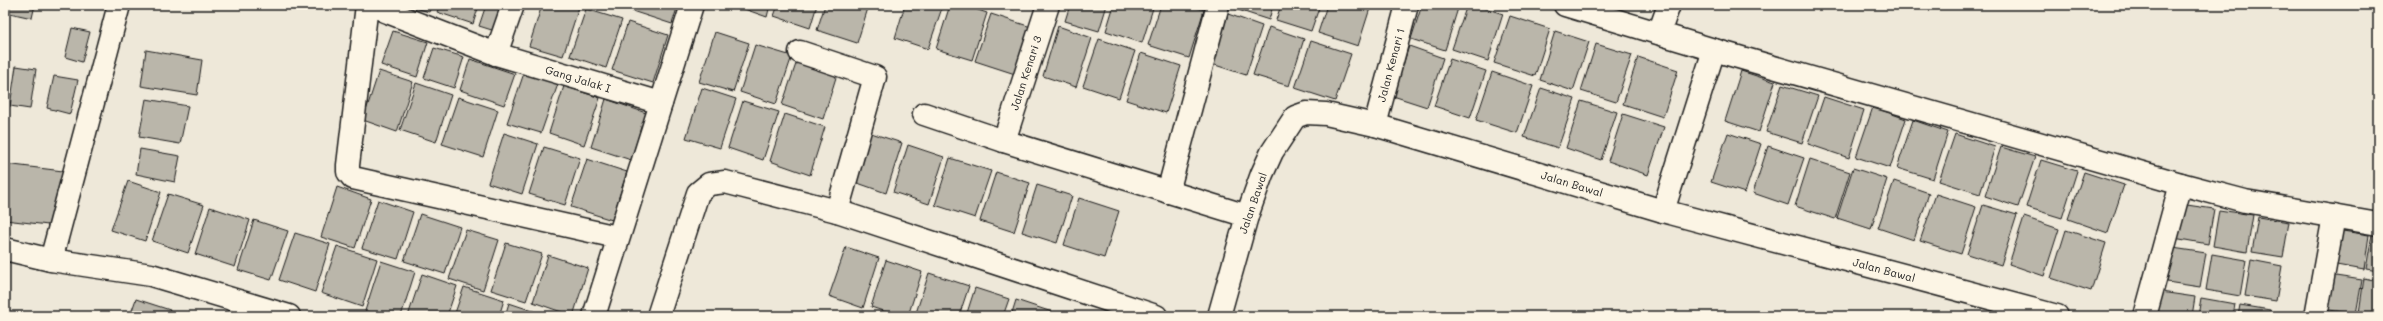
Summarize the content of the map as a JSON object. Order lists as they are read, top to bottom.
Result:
{
  "streets": {
    "street": [
      "Jalan Kenari 1",
      "Jalan Kenari 3",
      "Gang Jalak I",
      "Jalan Bawal"
    ]
  },
  "crossings": [
    ["Jalan Kenari 1", "Jalan Bawal"]
  ]
}
